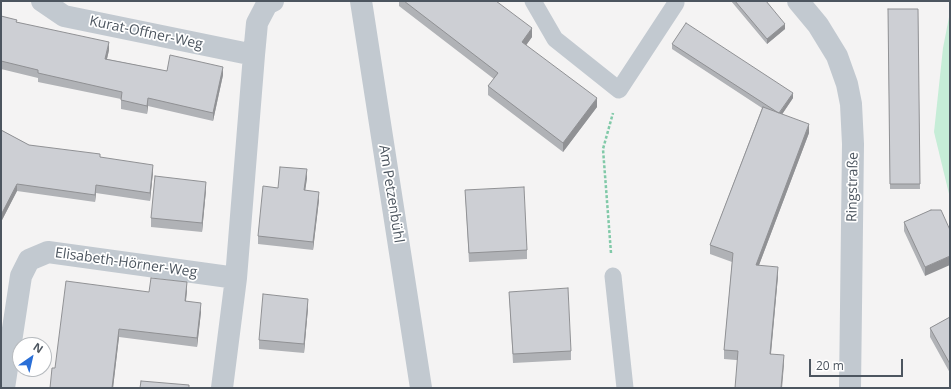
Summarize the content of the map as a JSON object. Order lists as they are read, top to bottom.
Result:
{
  "streets": {
    "street": [
      "Kurat-Offner-Weg",
      "Ringstraße",
      "Am Petzenbühl",
      "Elisabeth-Hörner-Weg"
    ]
  },
  "scale_bar": "20 m",
  "north": "top right"
}
